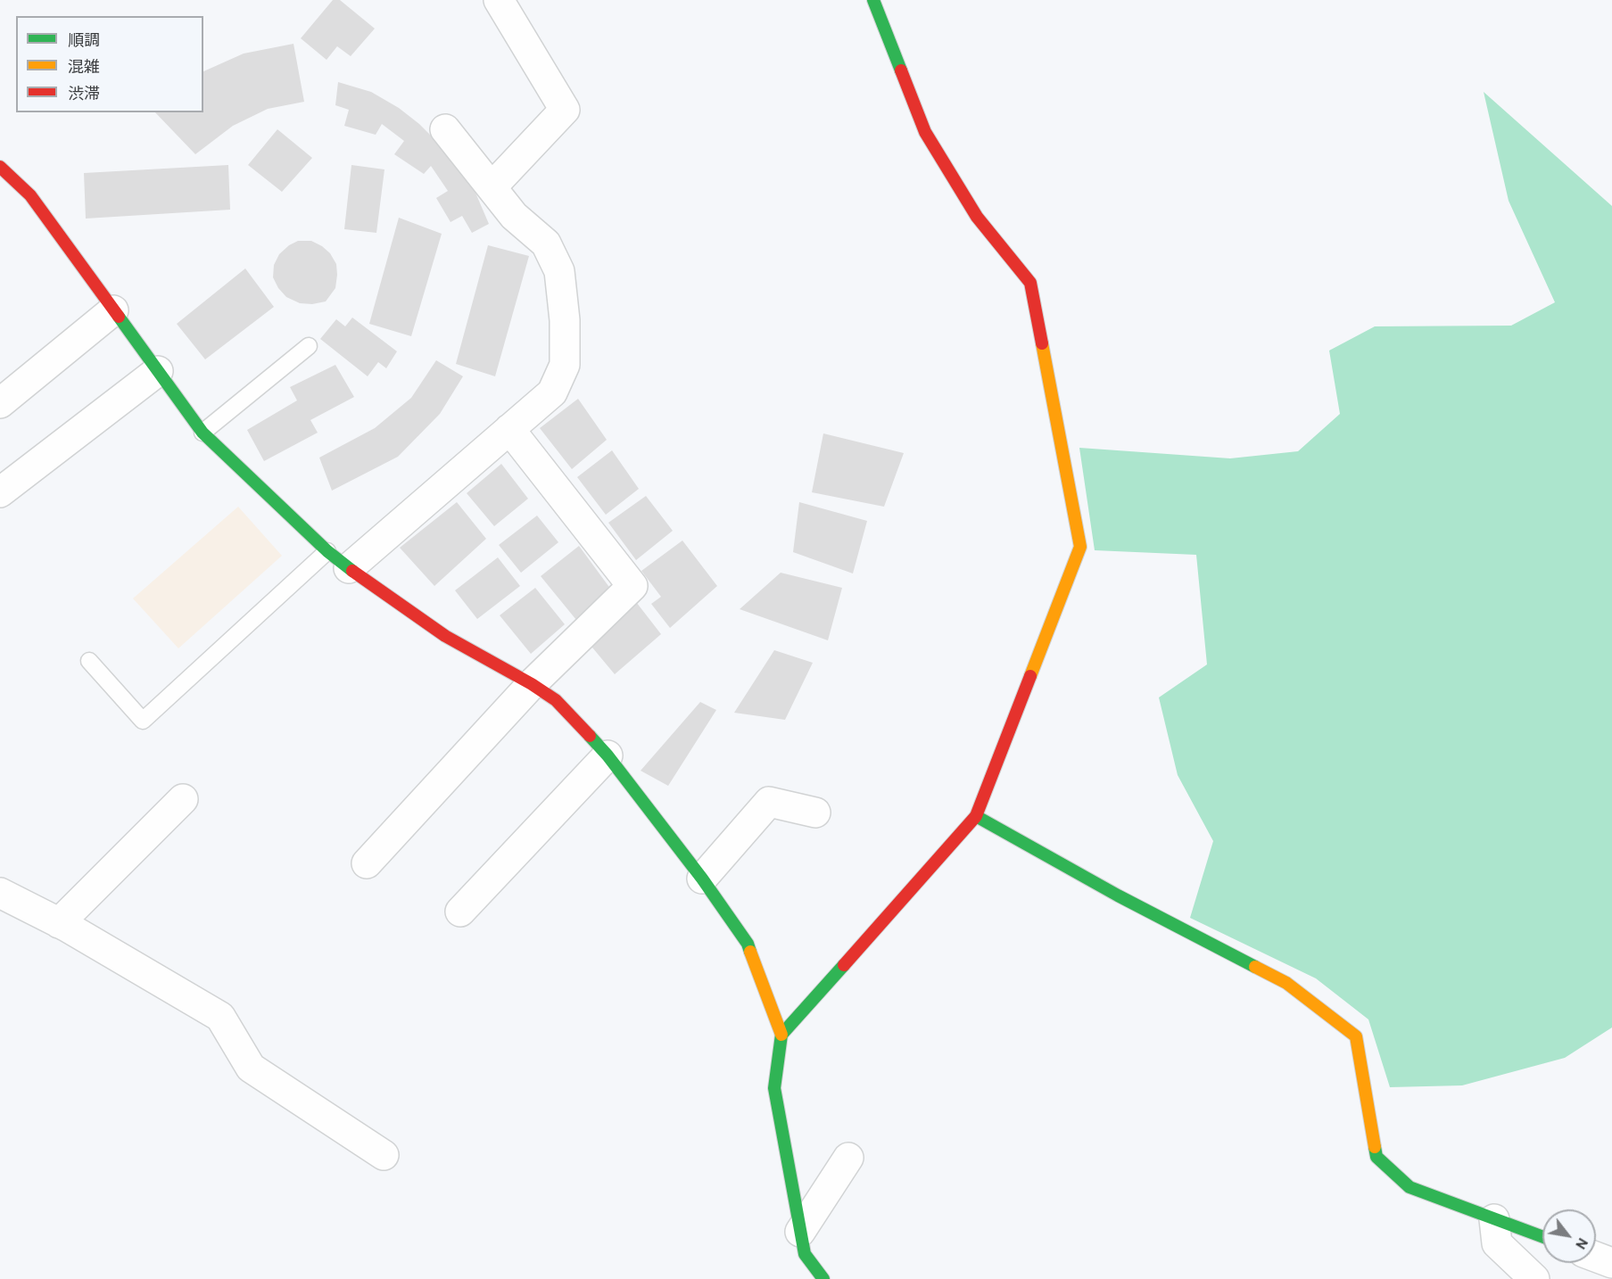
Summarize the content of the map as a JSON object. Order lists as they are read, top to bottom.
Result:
{
  "legend": ["順調", "混雑", "渋滞"],
  "north": "bottom right"
}
